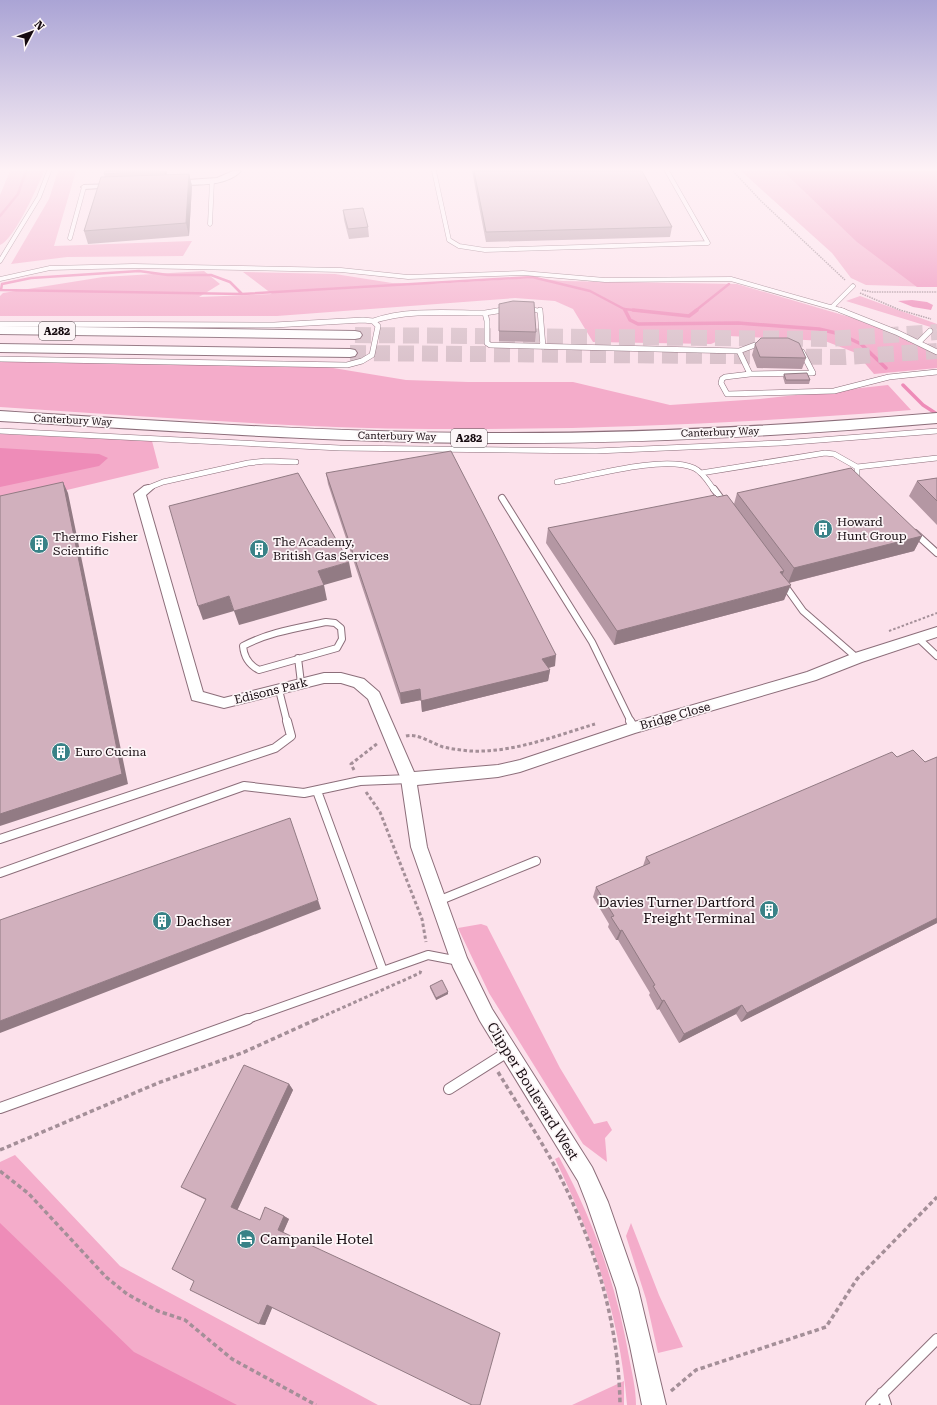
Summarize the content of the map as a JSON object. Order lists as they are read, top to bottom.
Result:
{
  "streets": {
    "highway": ["A282", "Canterbury Way"],
    "street": ["Edisons Park", "Bridge Close", "Clipper Boulevard West"]
  },
  "crossings": [
    ["Edisons Park", "Bridge Close"],
    ["Edisons Park", "Clipper Boulevard West"],
    ["Bridge Close", "Clipper Boulevard West"]
  ],
  "places": {
    "building": [
      "Howard Hunt Group",
      "Thermo Fisher Scientific",
      "The Academy, British Gas Services",
      "Euro Cucina",
      "Davies Turner Dartford Freight Terminal",
      "Dachser"
    ],
    "hotel": ["Campanile Hotel"]
  },
  "north": "top right"
}
